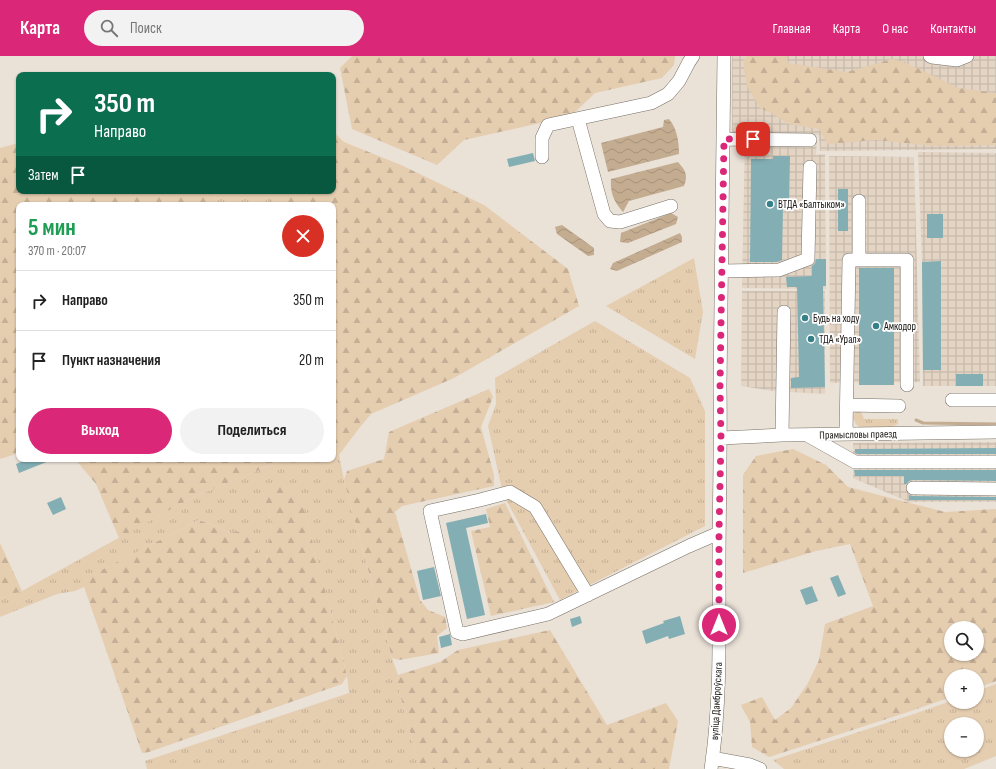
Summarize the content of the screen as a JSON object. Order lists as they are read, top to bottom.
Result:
{
  "streets": {
    "street": ["Прамысловы праезд", "вуліца Дамброўскага"]
  },
  "crossings": [
    ["Прамысловы праезд", "вуліца Дамброўскага"]
  ],
  "places": [
    "ВТДА «Балтыком»",
    "Будь на ходу",
    "Амкодор",
    "ТДА «Урал»"
  ],
  "page": {
    "header": "Карта",
    "search": "Поиск",
    "nav": [
      "Главная",
      "Карта",
      "О нас",
      "Контакты"
    ],
    "turn": ["350 m", "Направо"],
    "then": "Затем",
    "heading": ["5 мин", "370 m · 20:07"],
    "list": [
      {
        "name": "Направо",
        "value": "350 m"
      },
      {
        "name": "Пункт назначения",
        "value": "20 m"
      }
    ],
    "buttons": ["Выход", "Поделиться"],
    "map_buttons": ["+", "−"]
  }
}
